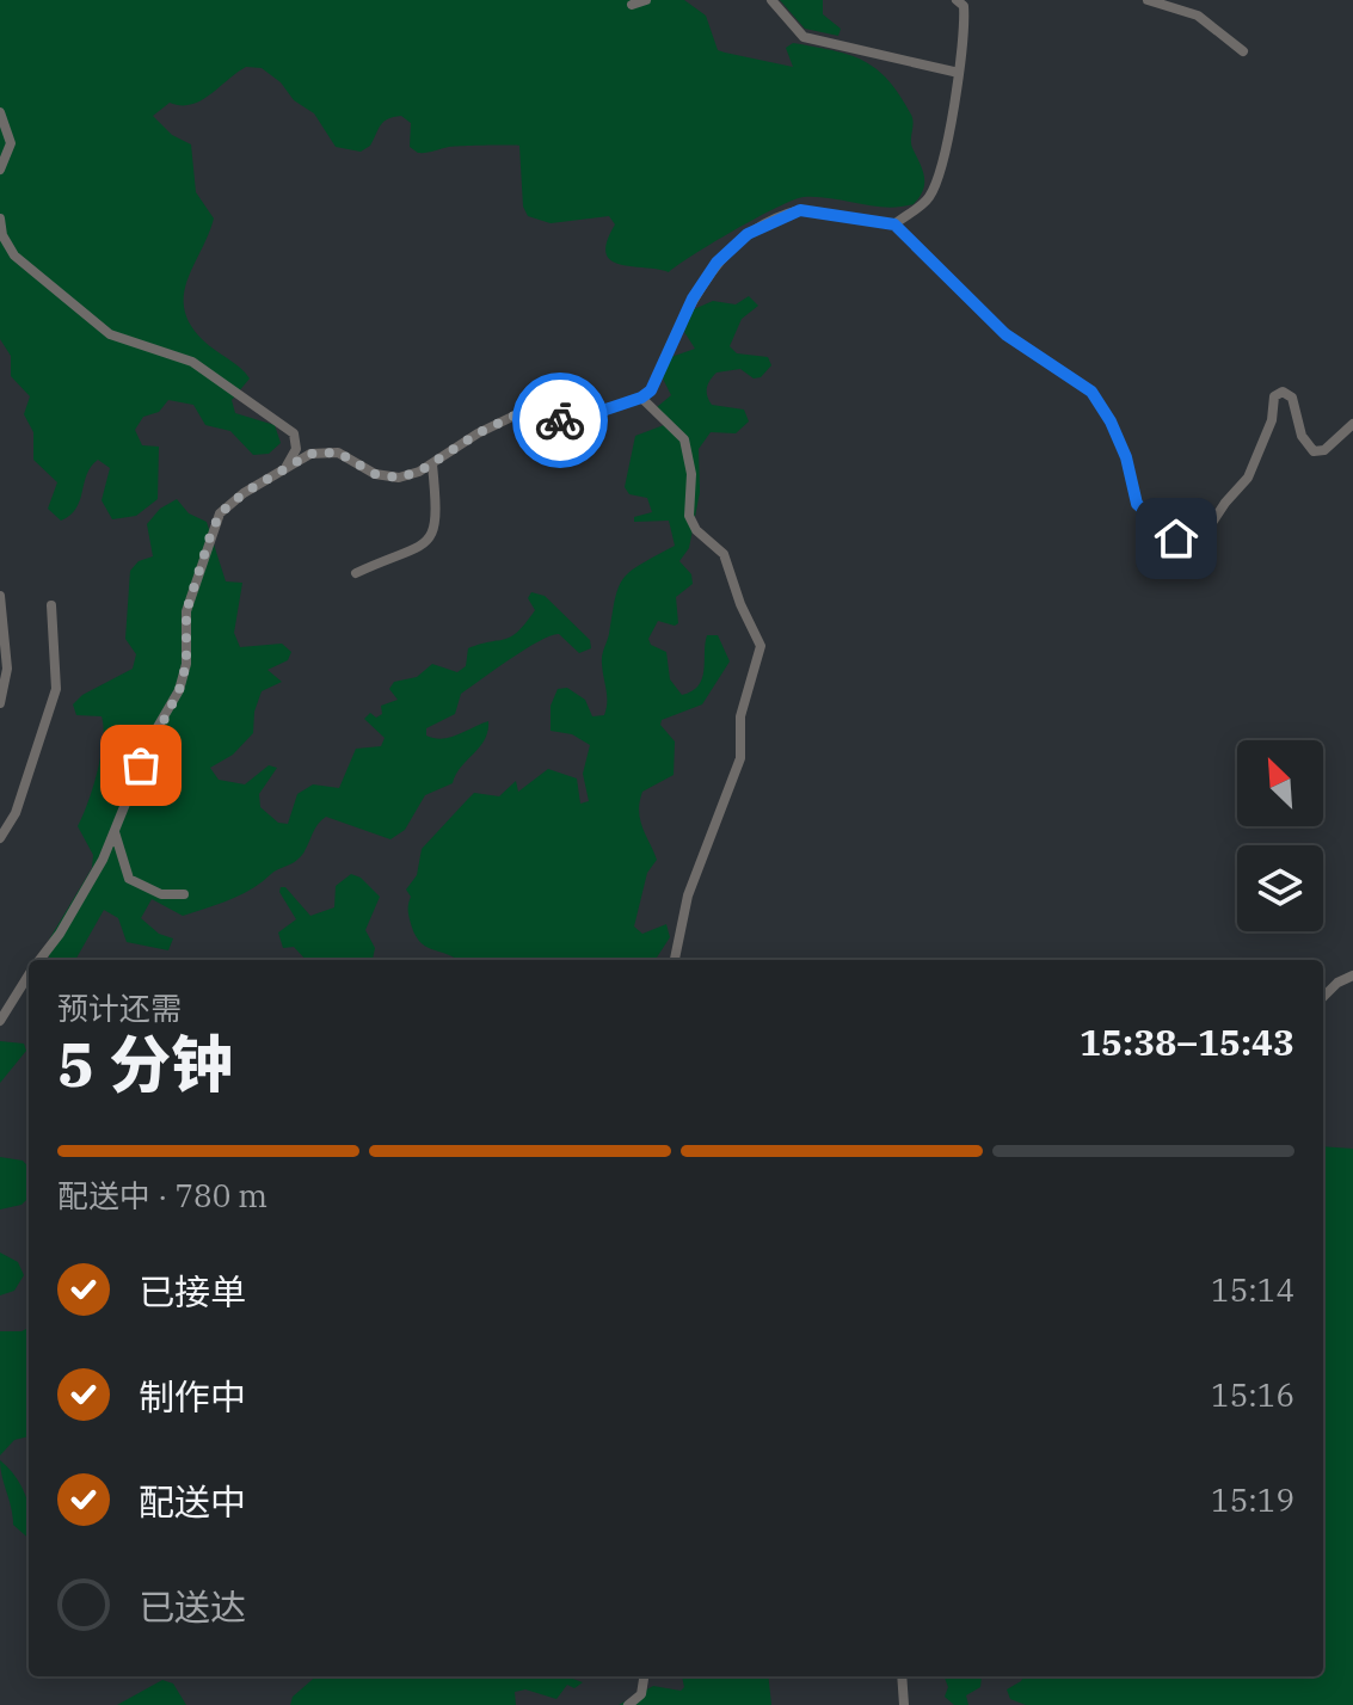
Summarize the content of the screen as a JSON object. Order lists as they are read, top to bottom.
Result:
{
  "north": "top left",
  "page": {
    "heading": ["5 分钟", "预计还需", "15:38–15:43"],
    "bar": "配送中 · 780 m",
    "list": [
      ["已接单", "15:14"],
      ["制作中", "15:16"],
      ["配送中", "15:19"],
      "已送达"
    ]
  }
}
